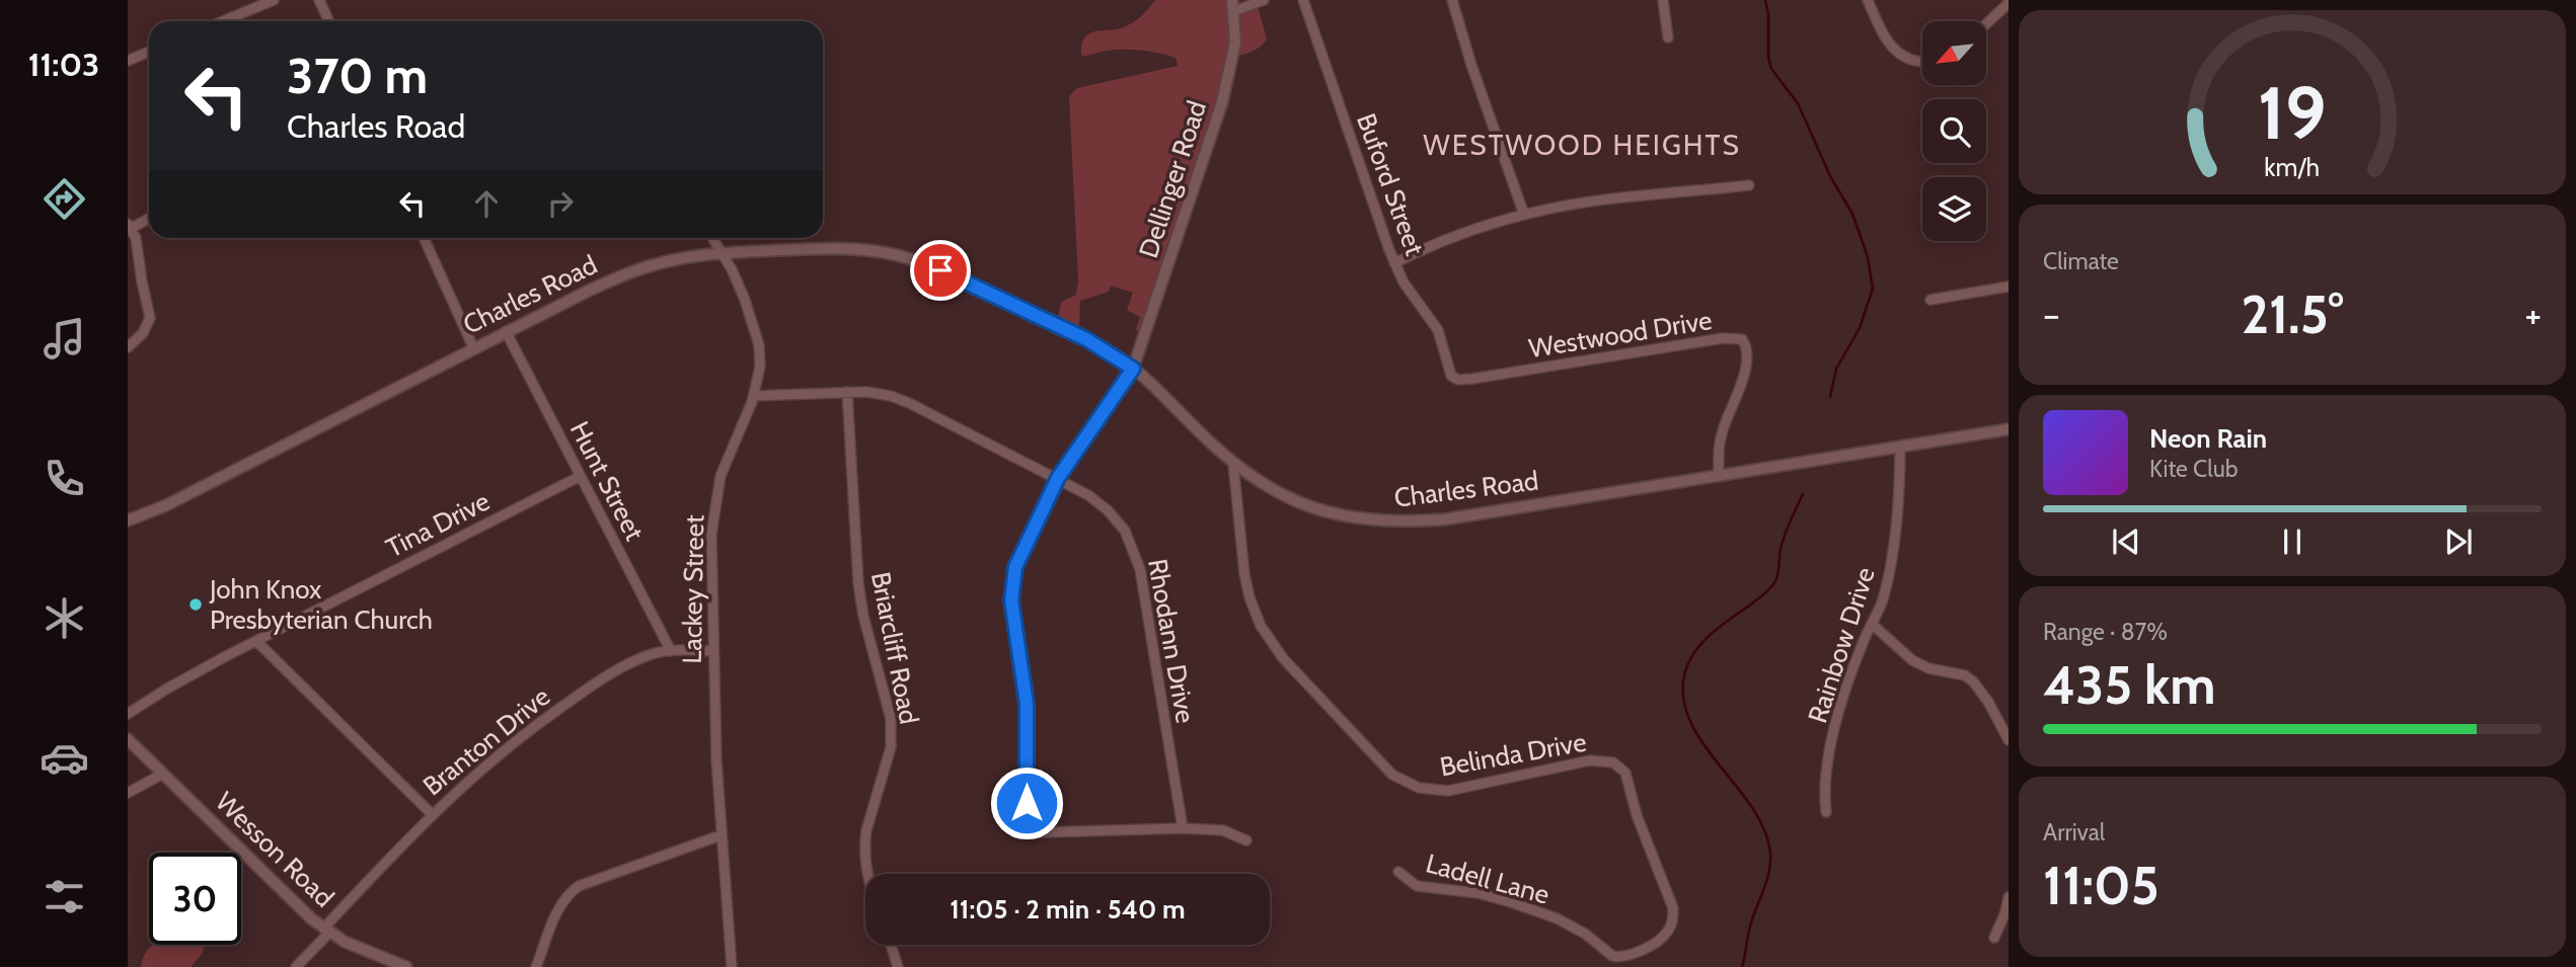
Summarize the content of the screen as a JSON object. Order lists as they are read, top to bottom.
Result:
{
  "streets": {
    "street": [
      "Dellinger Road",
      "Buford Street",
      "Charles Road",
      "Westwood Drive",
      "Hunt Street",
      "Tina Drive",
      "Lackey Street",
      "Rhodann Drive",
      "Rainbow Drive",
      "Briarcliff Road",
      "Branton Drive",
      "Belinda Drive",
      "Wesson Road",
      "Ladell Lane"
    ]
  },
  "crossings": [
    ["Dellinger Road", "Charles Road"],
    ["Buford Street", "Westwood Drive"],
    ["Charles Road", "Westwood Drive"],
    ["Charles Road", "Hunt Street"],
    ["Charles Road", "Lackey Street"],
    ["Charles Road", "Rainbow Drive"],
    ["Charles Road", "Belinda Drive"],
    ["Hunt Street", "Tina Drive"],
    ["Hunt Street", "Branton Drive"],
    ["Lackey Street", "Rhodann Drive"],
    ["Lackey Street", "Branton Drive"],
    ["Rhodann Drive", "Briarcliff Road"],
    ["Branton Drive", "Wesson Road"],
    ["Belinda Drive", "Ladell Lane"]
  ],
  "districts": ["WESTWOOD HEIGHTS"],
  "places": ["John Knox Presbyterian Church"],
  "north": "bottom left",
  "page": {
    "tabs": "11:03",
    "turn": ["370 m", "Charles Road"],
    "tile": [
      "Climate",
      ["Range · 87%", "435 km"],
      ["Arrival", "11:05"]
    ],
    "heat": ["−", "21.5°", "+"],
    "song": ["Neon Rain", "Kite Club"],
    "limit": "30",
    "trip": "11:05 · 2 min · 540 m",
    "gauge": ["19", "km/h"]
  }
}
